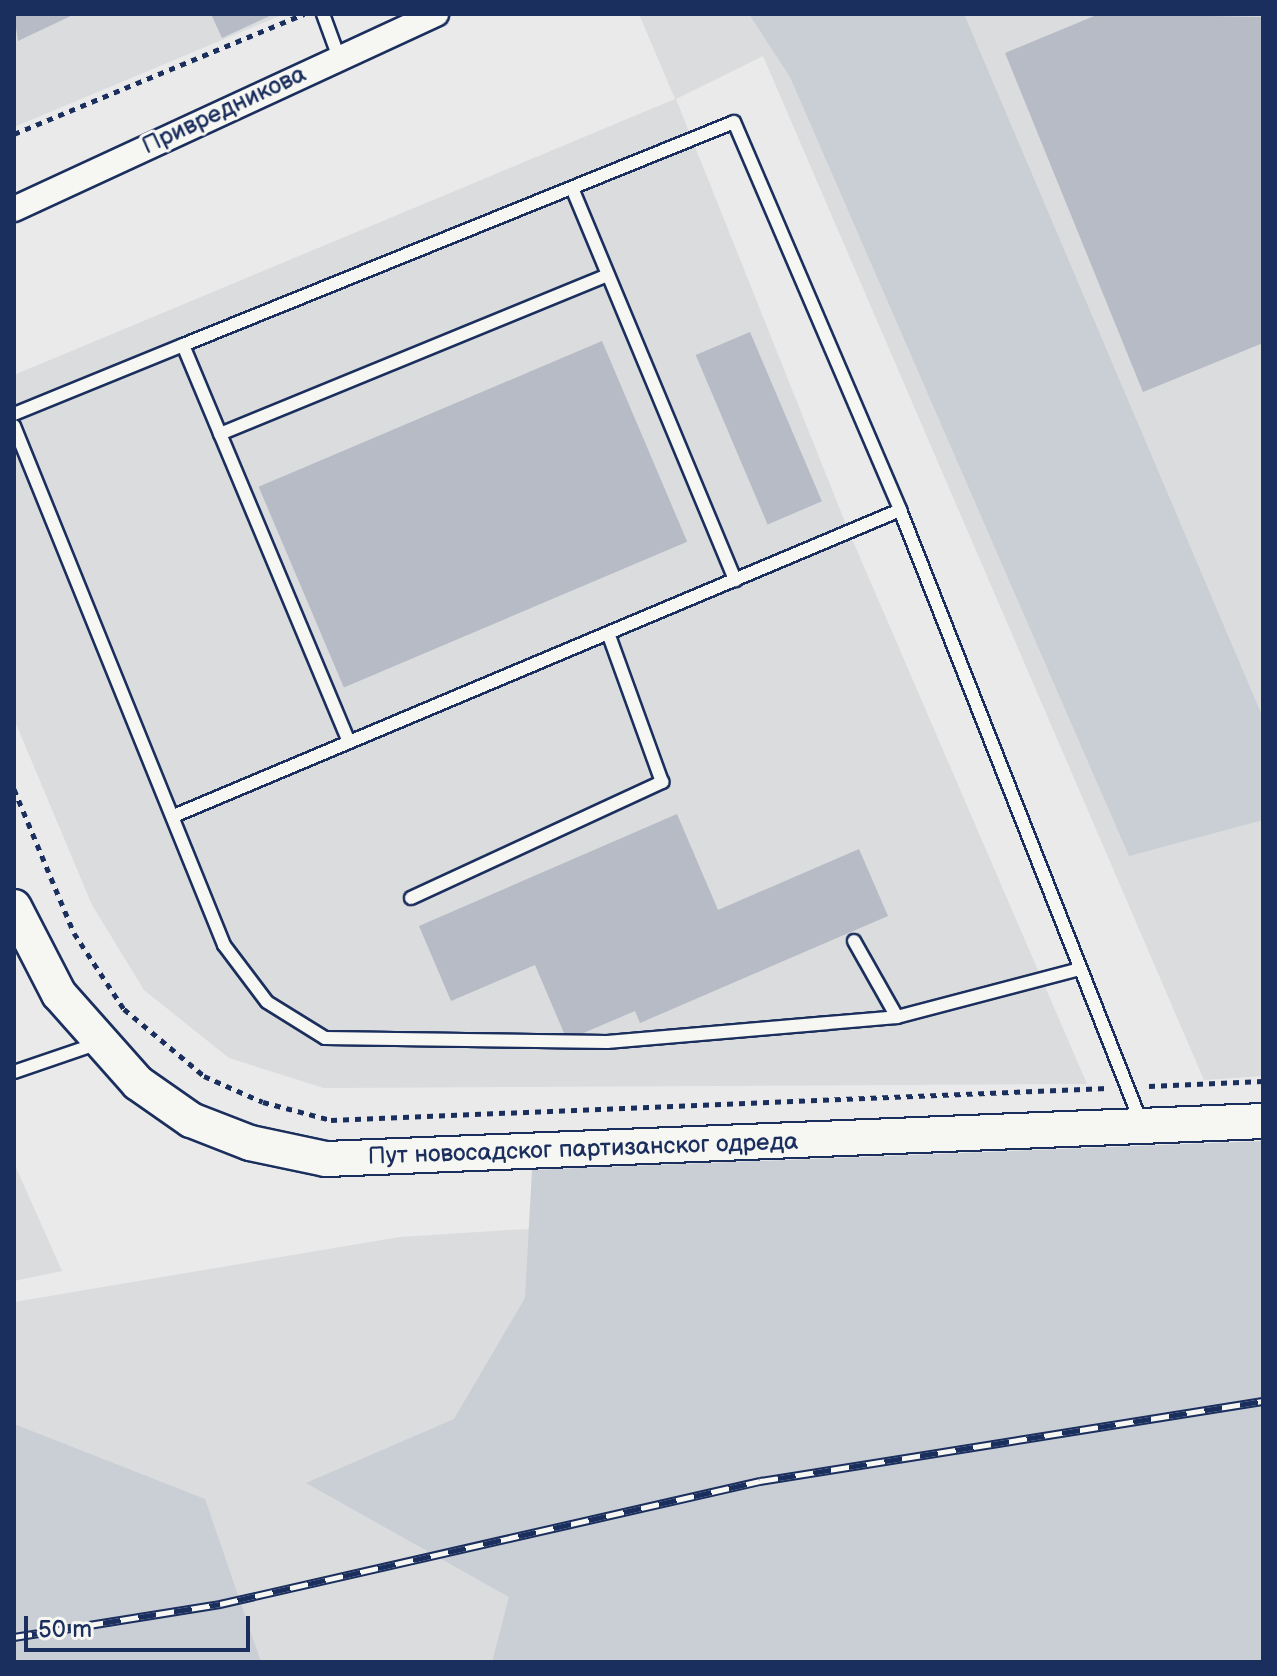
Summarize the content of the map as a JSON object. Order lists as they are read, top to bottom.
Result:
{
  "streets": {
    "street": ["Привредникова", "Пут новосадског партизанског одреда"]
  },
  "scale_bar": "50 m"
}
